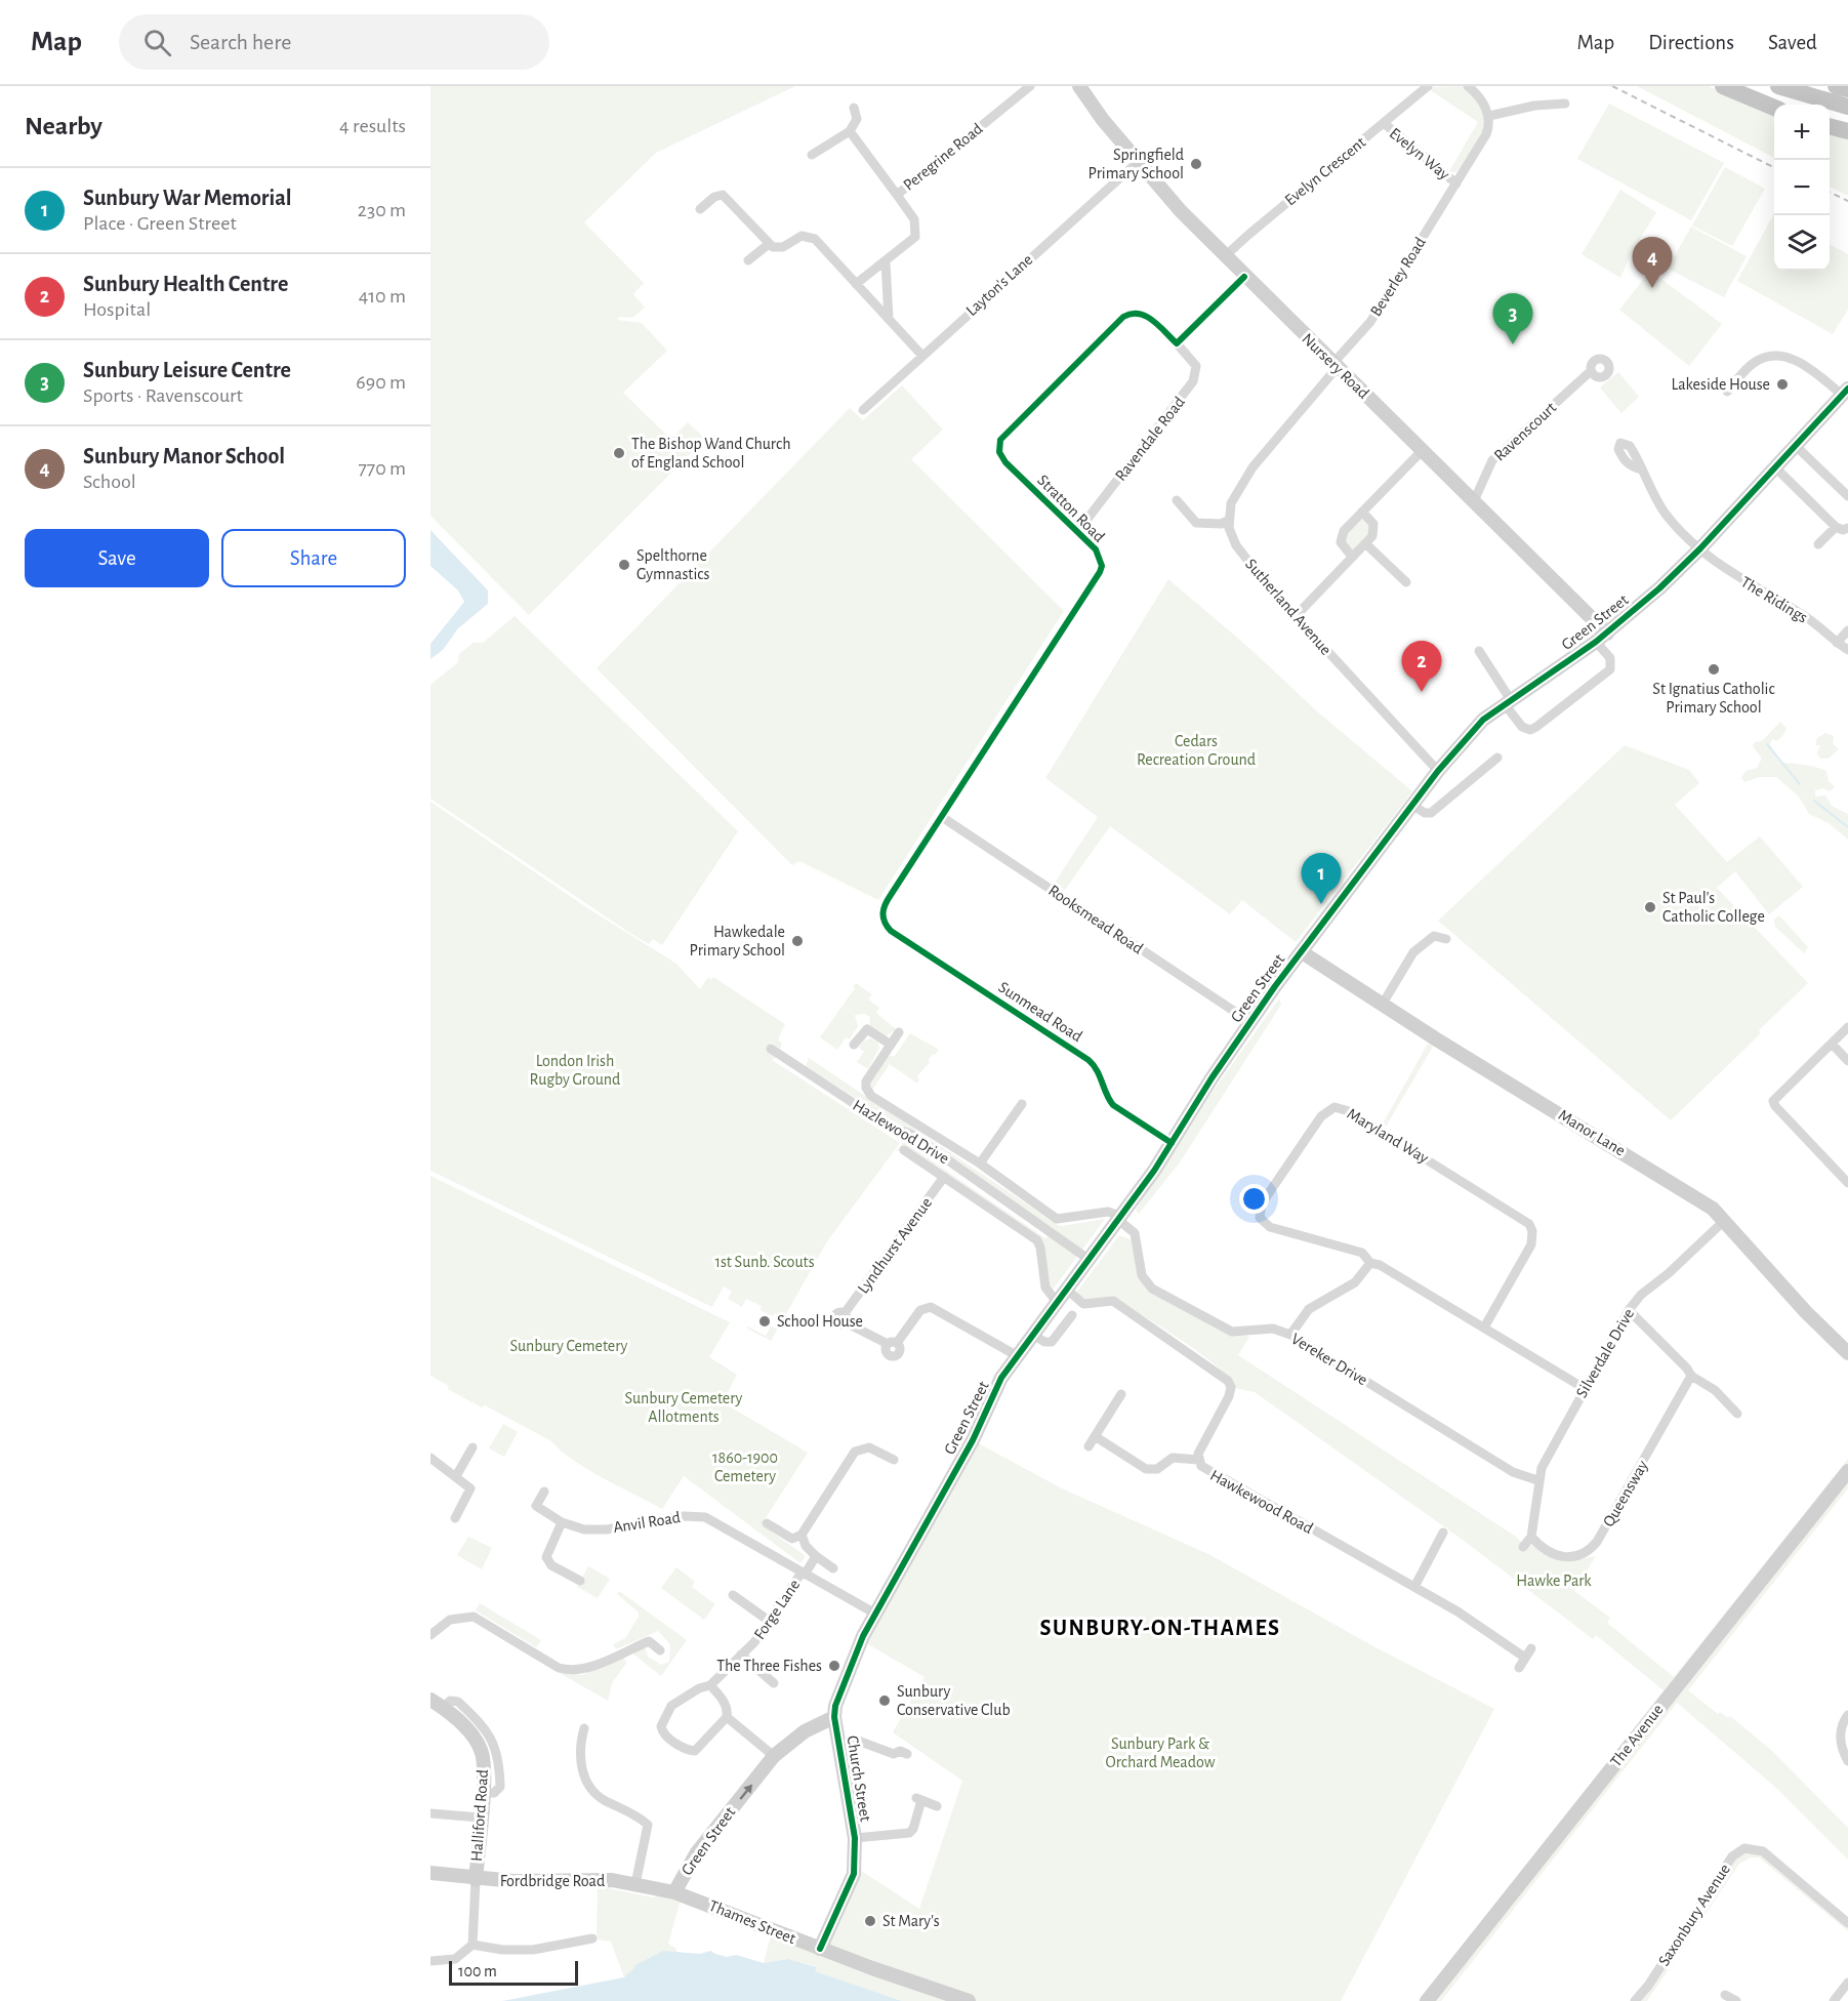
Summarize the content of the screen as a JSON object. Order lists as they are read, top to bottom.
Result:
{
  "streets": {
    "street": [
      "Evelyn Way",
      "Peregrine Road",
      "Evelyn Crescent",
      "Beverley Road",
      "Layton's Lane",
      "Nursery Road",
      "Ravenscourt",
      "Ravendale Road",
      "Stratton Road",
      "The Ridings",
      "Sutherland Avenue",
      "Green Street",
      "Rooksmead Road",
      "Sunmead Road",
      "Hazlewood Drive",
      "Manor Lane",
      "Maryland Way",
      "Lyndhurst Avenue",
      "Silverdale Drive",
      "Vereker Drive",
      "Queensway",
      "Hawkewood Road",
      "Anvil Road",
      "Forge Lane",
      "The Avenue",
      "Church Street",
      "Halliford Road",
      "Fordbridge Road",
      "Saxonbury Avenue",
      "Thames Street"
    ]
  },
  "crossings": [
    ["Evelyn Way", "Evelyn Crescent"],
    ["Evelyn Way", "Beverley Road"],
    ["Evelyn Crescent", "Nursery Road"],
    ["Beverley Road", "Nursery Road"],
    ["Layton's Lane", "Nursery Road"],
    ["Nursery Road", "Ravenscourt"],
    ["Nursery Road", "Green Street"],
    ["Ravendale Road", "Stratton Road"],
    ["Stratton Road", "Rooksmead Road"],
    ["Stratton Road", "Sunmead Road"],
    ["The Ridings", "Green Street"],
    ["Sutherland Avenue", "Green Street"],
    ["Green Street", "Rooksmead Road"],
    ["Green Street", "Sunmead Road"],
    ["Green Street", "Hazlewood Drive"],
    ["Green Street", "Manor Lane"],
    ["Green Street", "Lyndhurst Avenue"],
    ["Green Street", "Vereker Drive"],
    ["Green Street", "Hawkewood Road"],
    ["Green Street", "Forge Lane"],
    ["Green Street", "Church Street"],
    ["Green Street", "Fordbridge Road"],
    ["Green Street", "Thames Street"],
    ["Manor Lane", "Silverdale Drive"],
    ["Maryland Way", "Silverdale Drive"],
    ["Silverdale Drive", "Vereker Drive"],
    ["Anvil Road", "Forge Lane"],
    ["Church Street", "Thames Street"],
    ["Halliford Road", "Fordbridge Road"],
    ["Fordbridge Road", "Thames Street"]
  ],
  "districts": ["SUNBURY-ON-THAMES"],
  "parks": [
    "Cedars Recreation Ground",
    "London Irish Rugby Ground",
    "1st Sunb. Scouts",
    "Sunbury Cemetery",
    "Sunbury Cemetery Allotments",
    "1860-1900 Cemetery",
    "Hawke Park",
    "Sunbury Park & Orchard Meadow"
  ],
  "places": [
    "Springfield Primary School",
    "Lakeside House",
    "The Bishop Wand Church of England School",
    "Spelthorne Gymnastics",
    "St Ignatius Catholic Primary School",
    "St Paul's Catholic College",
    "Hawkedale Primary School",
    "School House",
    "The Three Fishes",
    "Sunbury Conservative Club",
    "St Mary's"
  ],
  "scale_bar": "100 m",
  "page": {
    "header": "Map",
    "search": "Search here",
    "nav": ["Map", "Directions", "Saved"],
    "heading": ["Nearby", "4 results"],
    "map_buttons": ["+", "−"],
    "list": [
      {
        "mark": "1",
        "name": "Sunbury War Memorial",
        "note": "Place · Green Street",
        "value": "230 m"
      },
      {
        "mark": "2",
        "name": "Sunbury Health Centre",
        "note": "Hospital",
        "value": "410 m"
      },
      {
        "mark": "3",
        "name": "Sunbury Leisure Centre",
        "note": "Sports · Ravenscourt",
        "value": "690 m"
      },
      {
        "mark": "4",
        "name": "Sunbury Manor School",
        "note": "School",
        "value": "770 m"
      }
    ],
    "pins": [
      "4",
      "3",
      "2",
      "1"
    ],
    "buttons": ["Save", "Share"],
    "scale": "100 m"
  }
}
